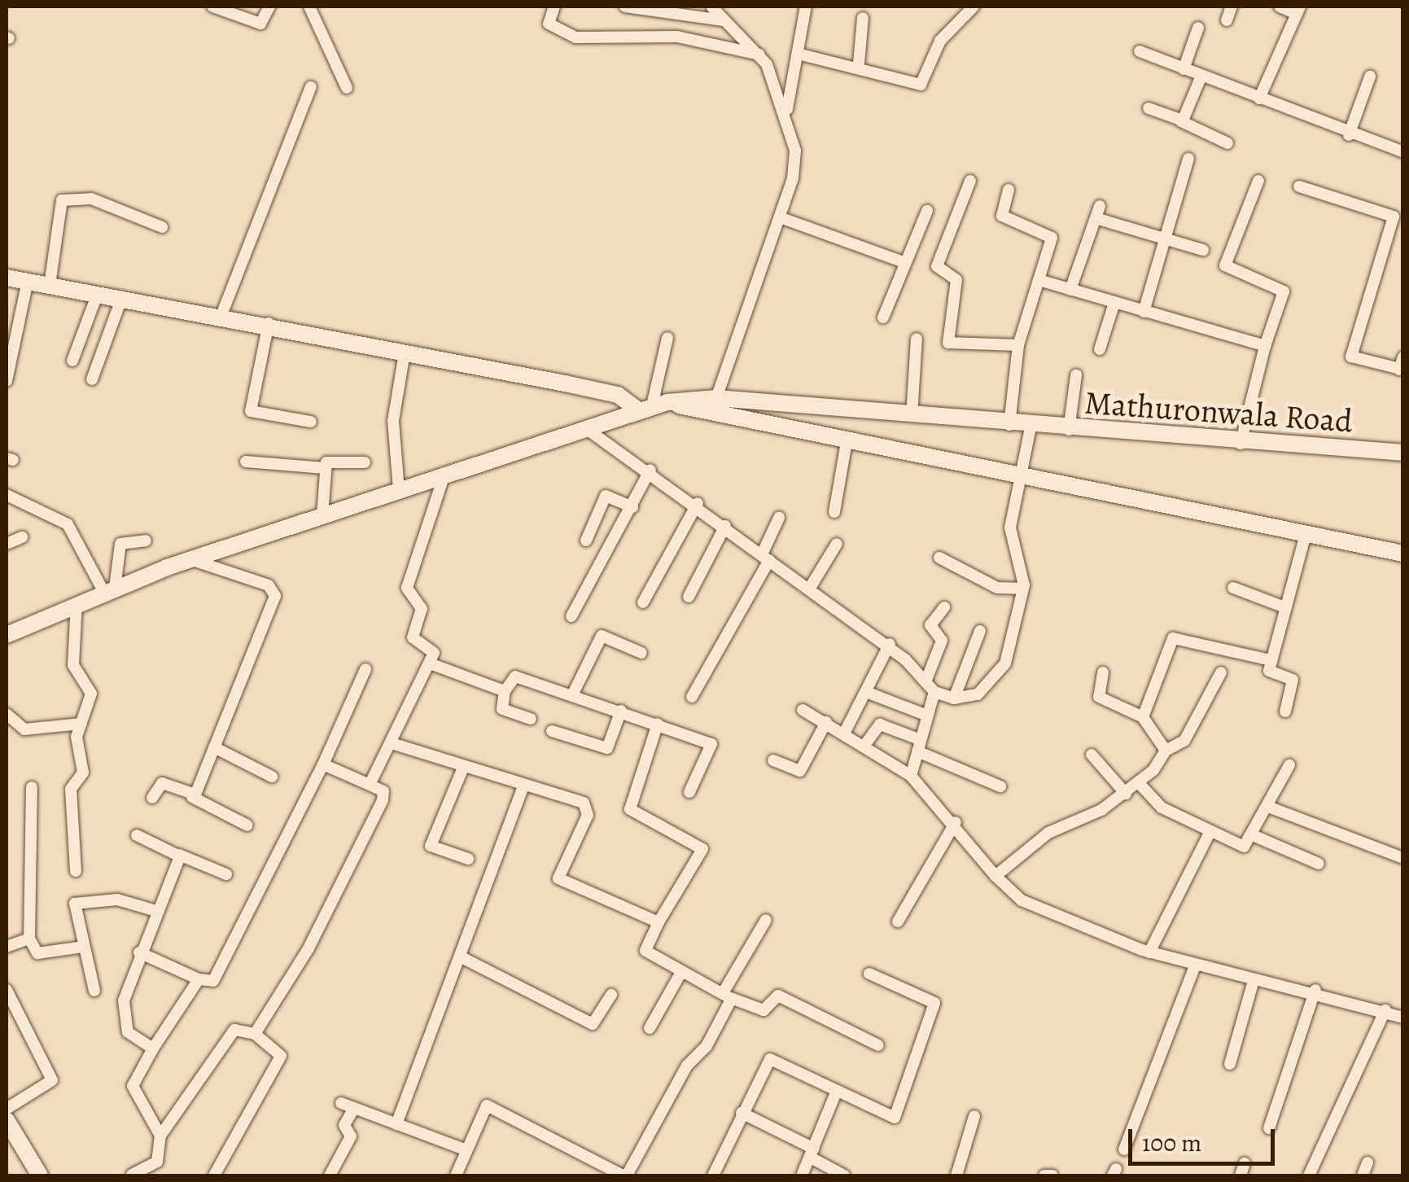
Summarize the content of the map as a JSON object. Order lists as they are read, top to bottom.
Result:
{
  "streets": {
    "street": ["Mathuronwala Road"]
  },
  "scale_bar": "100 m"
}
